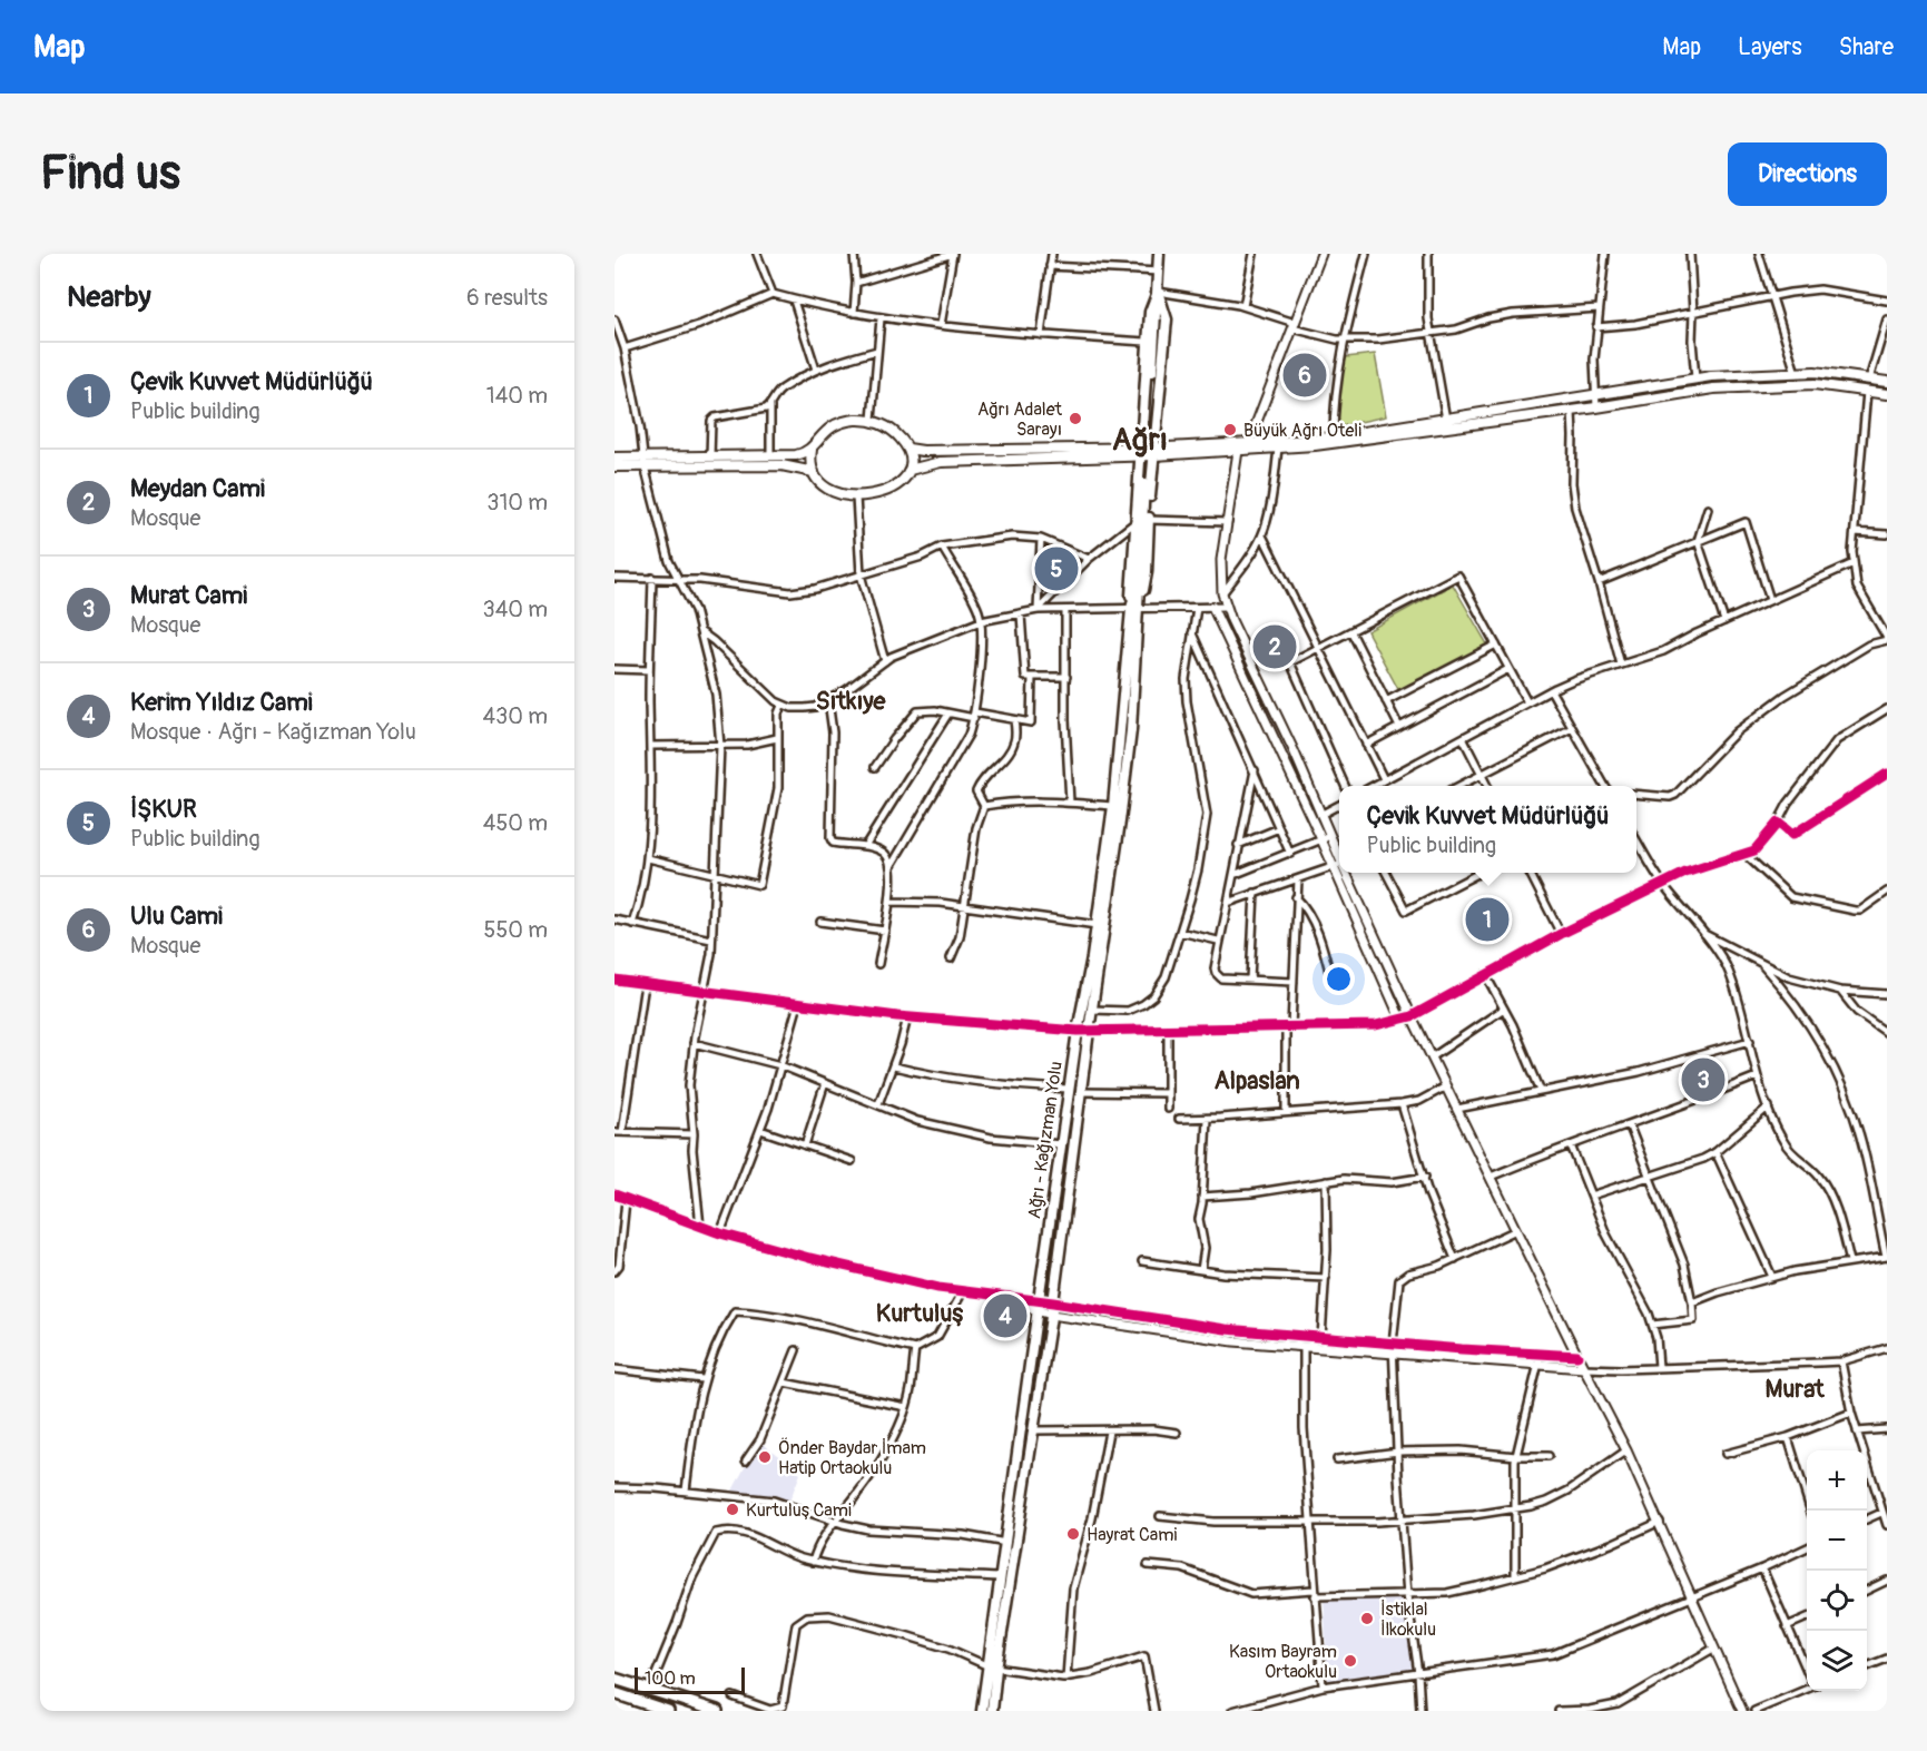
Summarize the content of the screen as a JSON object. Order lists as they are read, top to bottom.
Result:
{
  "streets": {
    "main road": ["Ağrı - Kağızman Yolu"]
  },
  "districts": [
    "Ağrı",
    "Sıtkıye",
    "Alpaslan",
    "Kurtuluş",
    "Murat"
  ],
  "places": [
    "Ağrı Adalet Sarayı",
    "Büyük Ağrı Oteli",
    "Önder Baydar İmam Hatip Ortaokulu",
    "Kurtuluş Cami",
    "Hayrat Cami",
    "İstiklal İlkokulu",
    "Kasım Bayram Ortaokulu"
  ],
  "scale_bar": "100 m",
  "page": {
    "header": "Map",
    "nav": ["Map", "Layers", "Share"],
    "buttons": "Directions",
    "title": "Find us",
    "heading": ["Nearby", "6 results"],
    "list": [
      {
        "mark": "1",
        "name": "Çevik Kuvvet Müdürlüğü",
        "note": "Public building",
        "value": "140 m"
      },
      {
        "mark": "2",
        "name": "Meydan Cami",
        "note": "Mosque",
        "value": "310 m"
      },
      {
        "mark": "3",
        "name": "Murat Cami",
        "note": "Mosque",
        "value": "340 m"
      },
      {
        "mark": "4",
        "name": "Kerim Yıldız Cami",
        "note": "Mosque · Ağrı - Kağızman Yolu",
        "value": "430 m"
      },
      {
        "mark": "5",
        "name": "İŞKUR",
        "note": "Public building",
        "value": "450 m"
      },
      {
        "mark": "6",
        "name": "Ulu Cami",
        "note": "Mosque",
        "value": "550 m"
      }
    ],
    "pins": [
      "6",
      "5",
      "2",
      "1",
      "3",
      "4"
    ],
    "popup": ["Çevik Kuvvet Müdürlüğü", "Public building"],
    "map_buttons": ["+", "−"],
    "scale": "100 m"
  }
}
